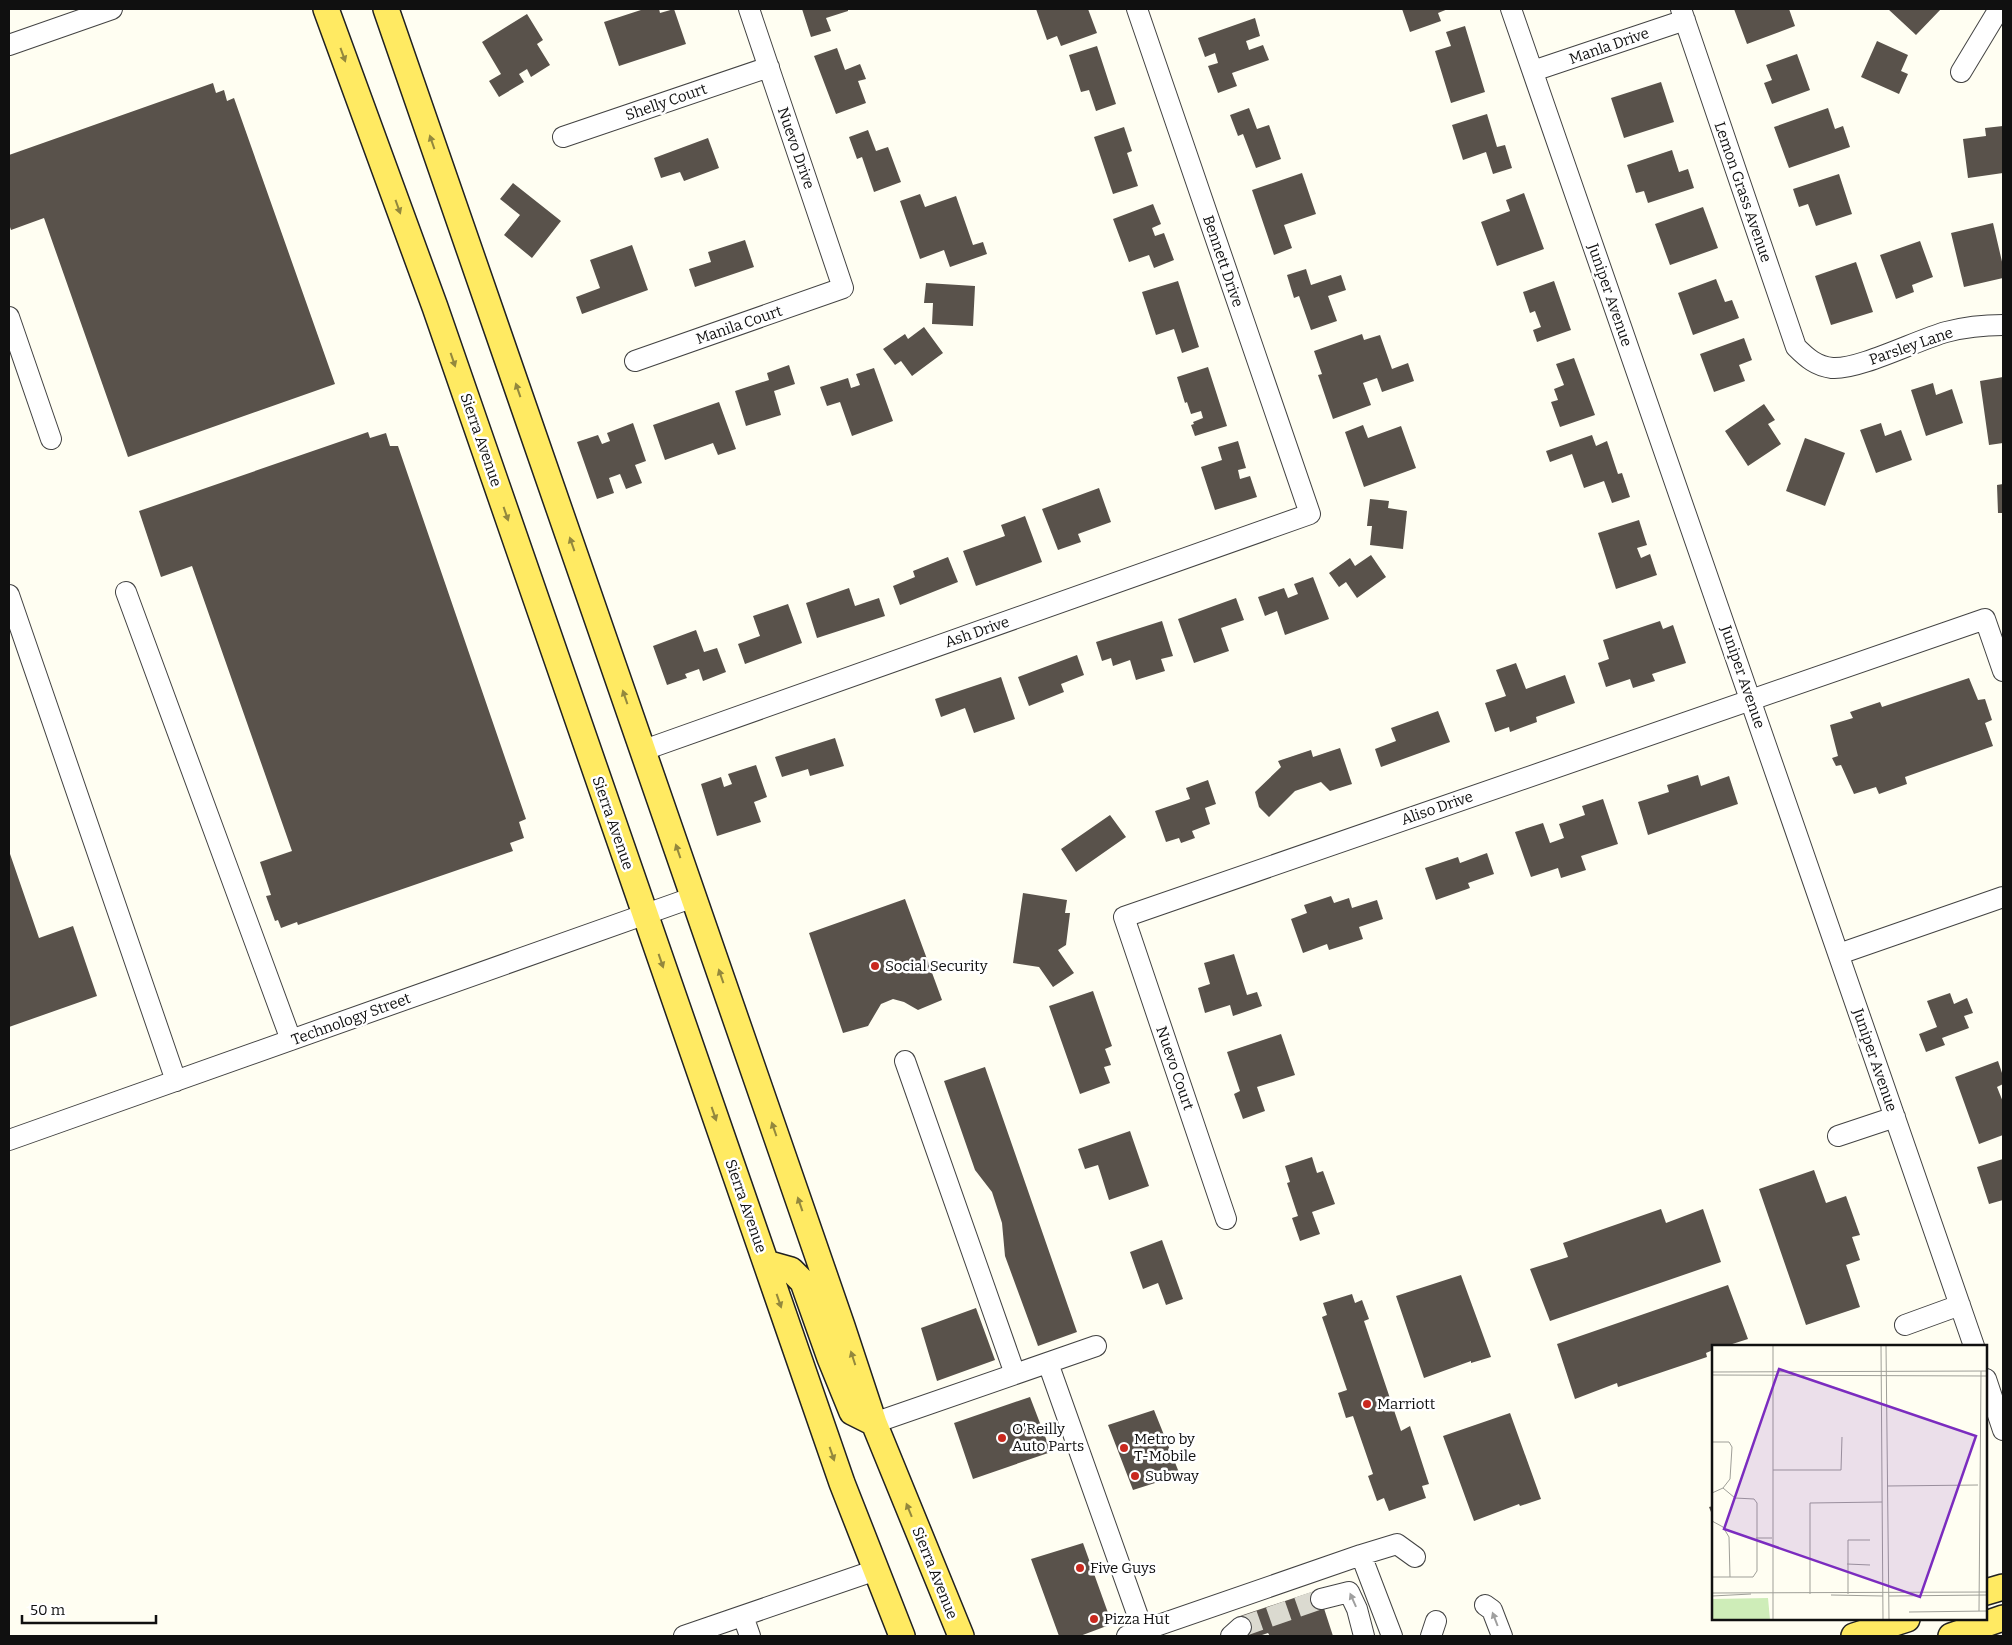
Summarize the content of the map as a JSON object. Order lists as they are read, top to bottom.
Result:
{
  "streets": {
    "main road": ["Sierra Avenue"],
    "street": [
      "Manla Drive",
      "Shelly Court",
      "Nuevo Drive",
      "Lemon Grass Avenue",
      "Bennett Drive",
      "Juniper Avenue",
      "Manila Court",
      "Parsley Lane",
      "Ash Drive",
      "Aliso Drive",
      "Technology Street",
      "Nuevo Court"
    ]
  },
  "crossings": [
    ["Manla Drive", "Lemon Grass Avenue"],
    ["Manla Drive", "Juniper Avenue"],
    ["Shelly Court", "Nuevo Drive"],
    ["Nuevo Drive", "Manila Court"],
    ["Lemon Grass Avenue", "Parsley Lane"],
    ["Bennett Drive", "Ash Drive"],
    ["Juniper Avenue", "Aliso Drive"],
    ["Sierra Avenue", "Ash Drive"],
    ["Sierra Avenue", "Technology Street"],
    ["Aliso Drive", "Nuevo Court"]
  ],
  "places": [
    "Social Security",
    "Marriott",
    "O'Reilly Auto Parts",
    "Metro by T-Mobile",
    "Subway",
    "Five Guys",
    "Pizza Hut"
  ],
  "scale_bar": "50 m"
}
